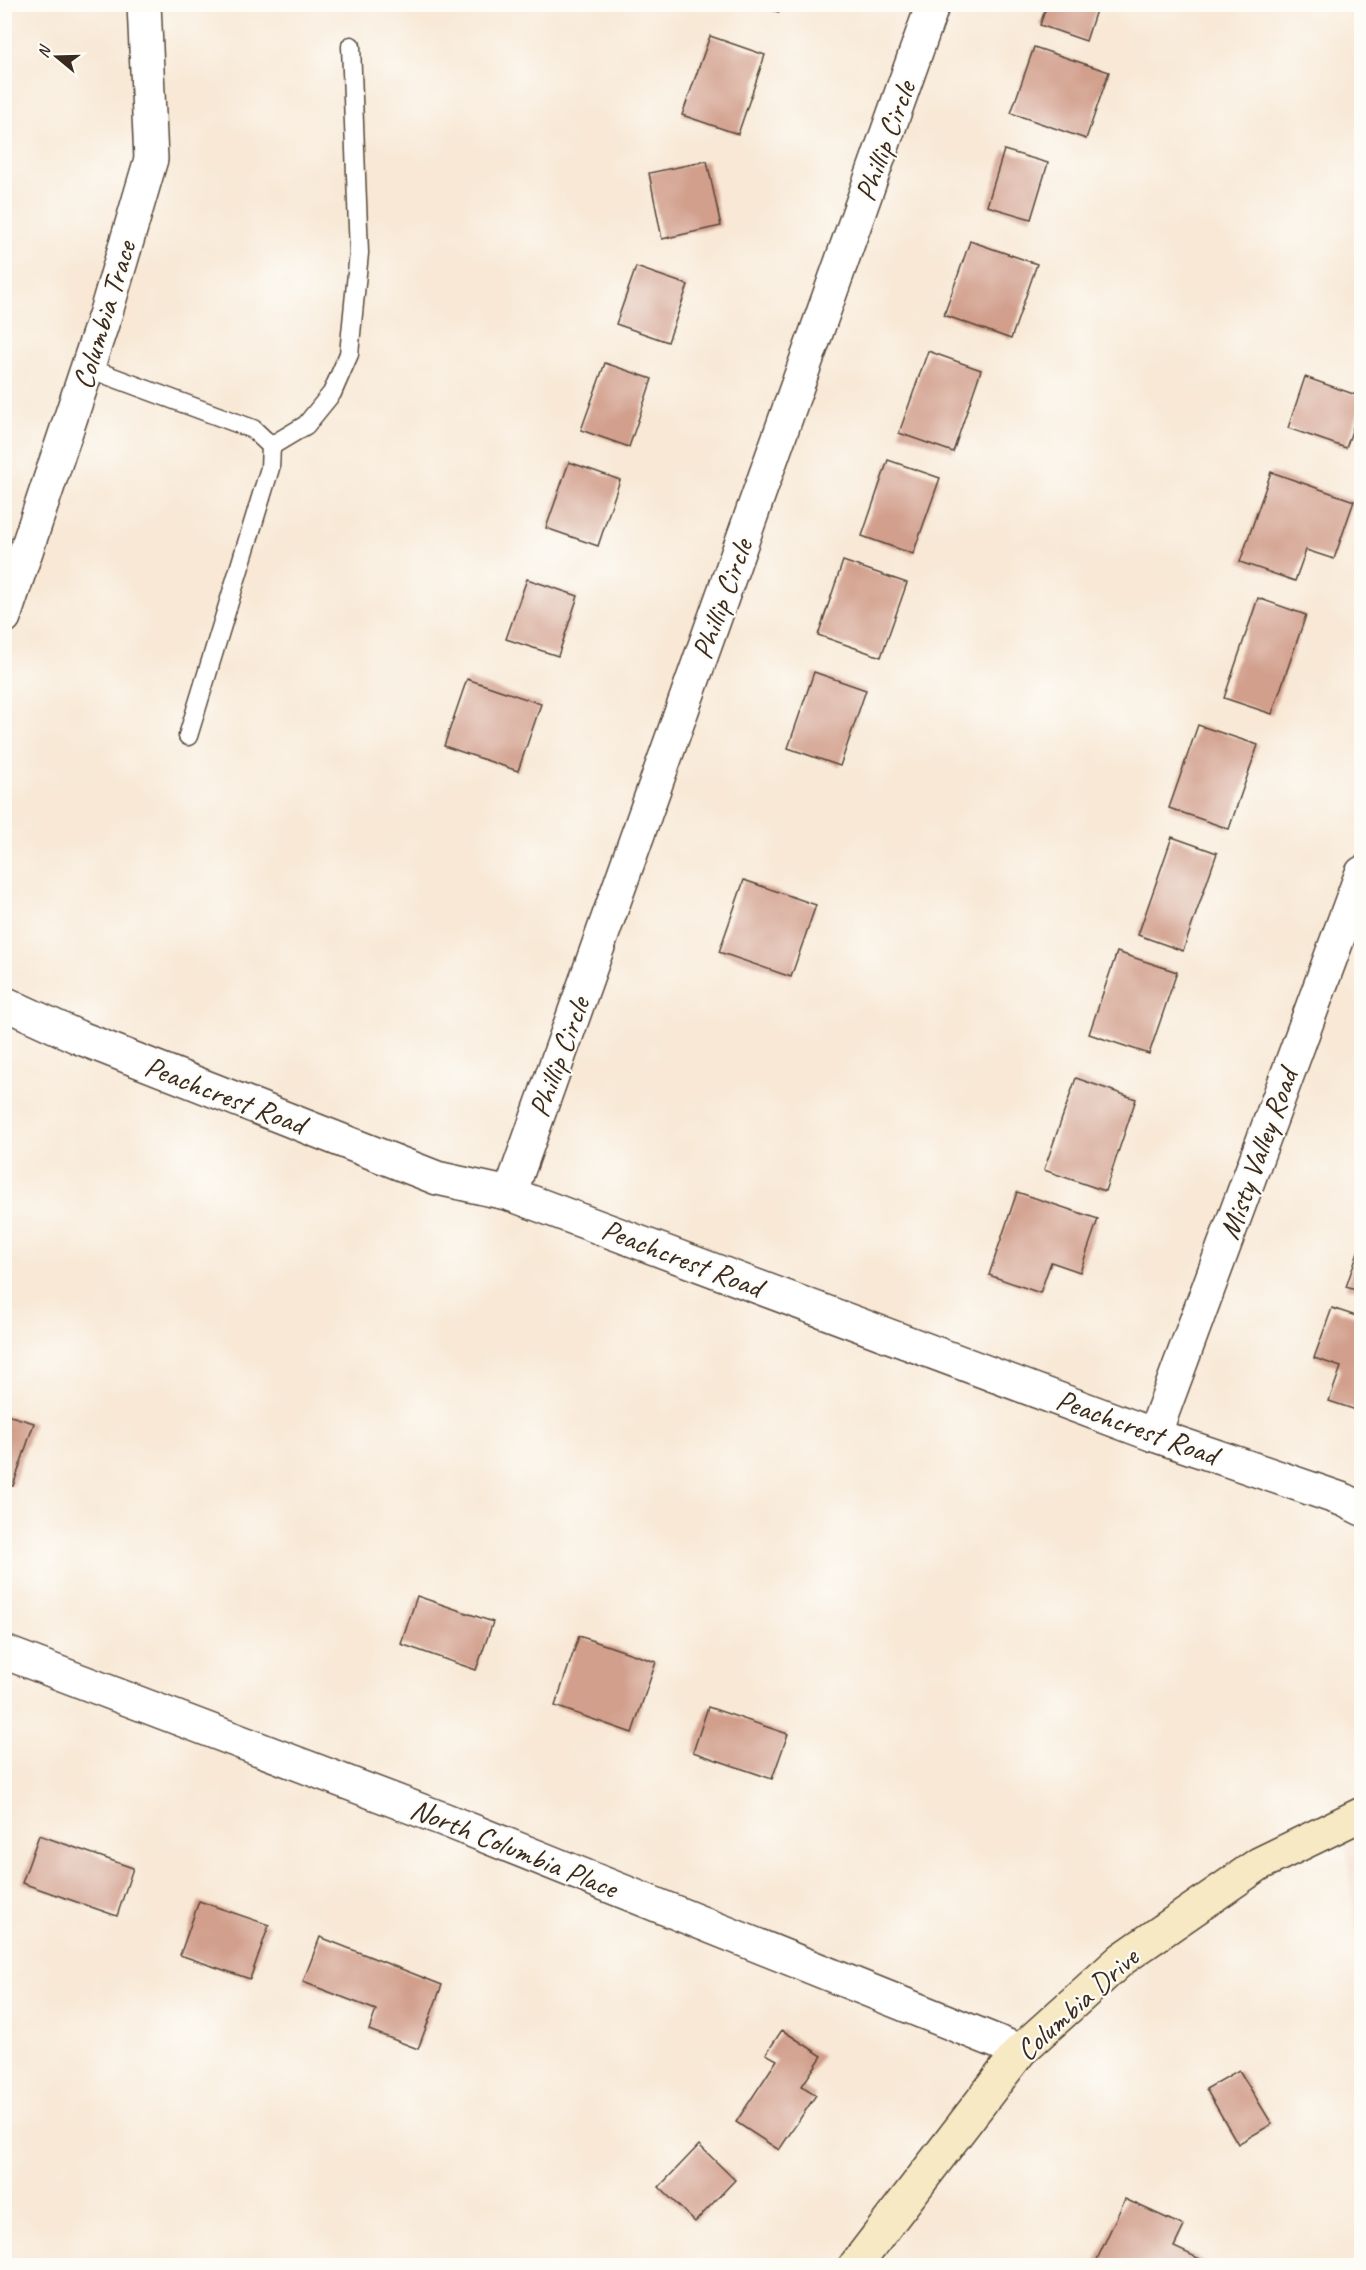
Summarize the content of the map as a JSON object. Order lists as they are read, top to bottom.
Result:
{
  "streets": {
    "main road": ["Columbia Drive"],
    "street": [
      "Phillip Circle",
      "Columbia Trace",
      "Peachcrest Road",
      "Misty Valley Road",
      "North Columbia Place"
    ]
  },
  "crossings": [
    ["Phillip Circle", "Peachcrest Road"],
    ["Peachcrest Road", "Misty Valley Road"],
    ["North Columbia Place", "Columbia Drive"]
  ],
  "north": "left"
}
